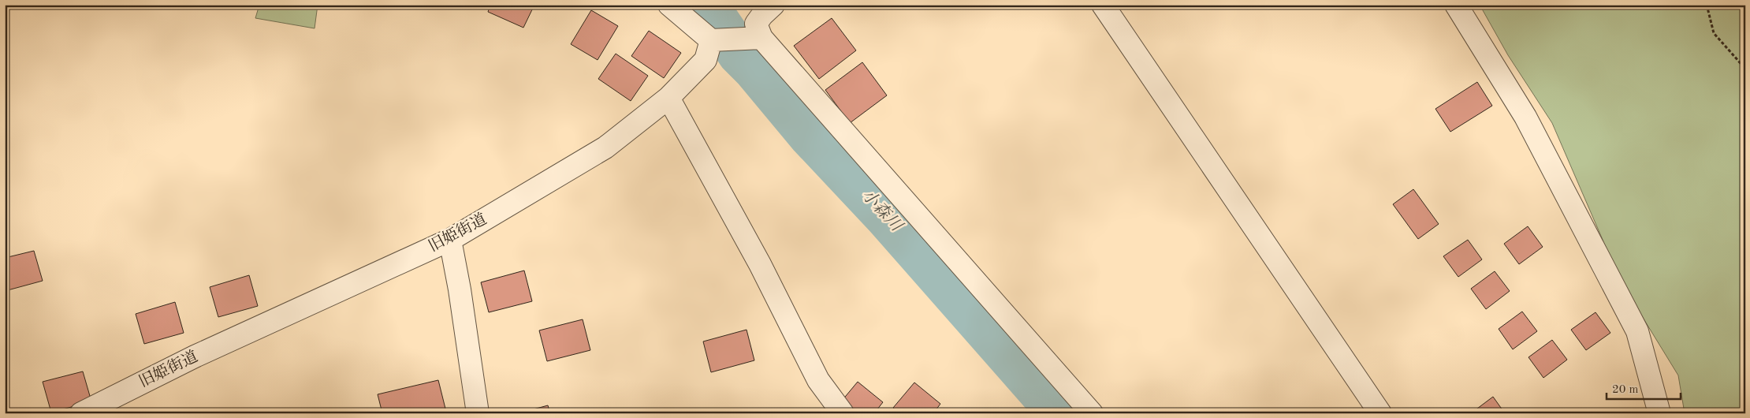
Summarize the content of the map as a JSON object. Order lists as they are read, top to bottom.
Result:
{
  "streets": {
    "street": ["旧姫街道"]
  },
  "water": ["小森川"],
  "scale_bar": "20 m"
}
